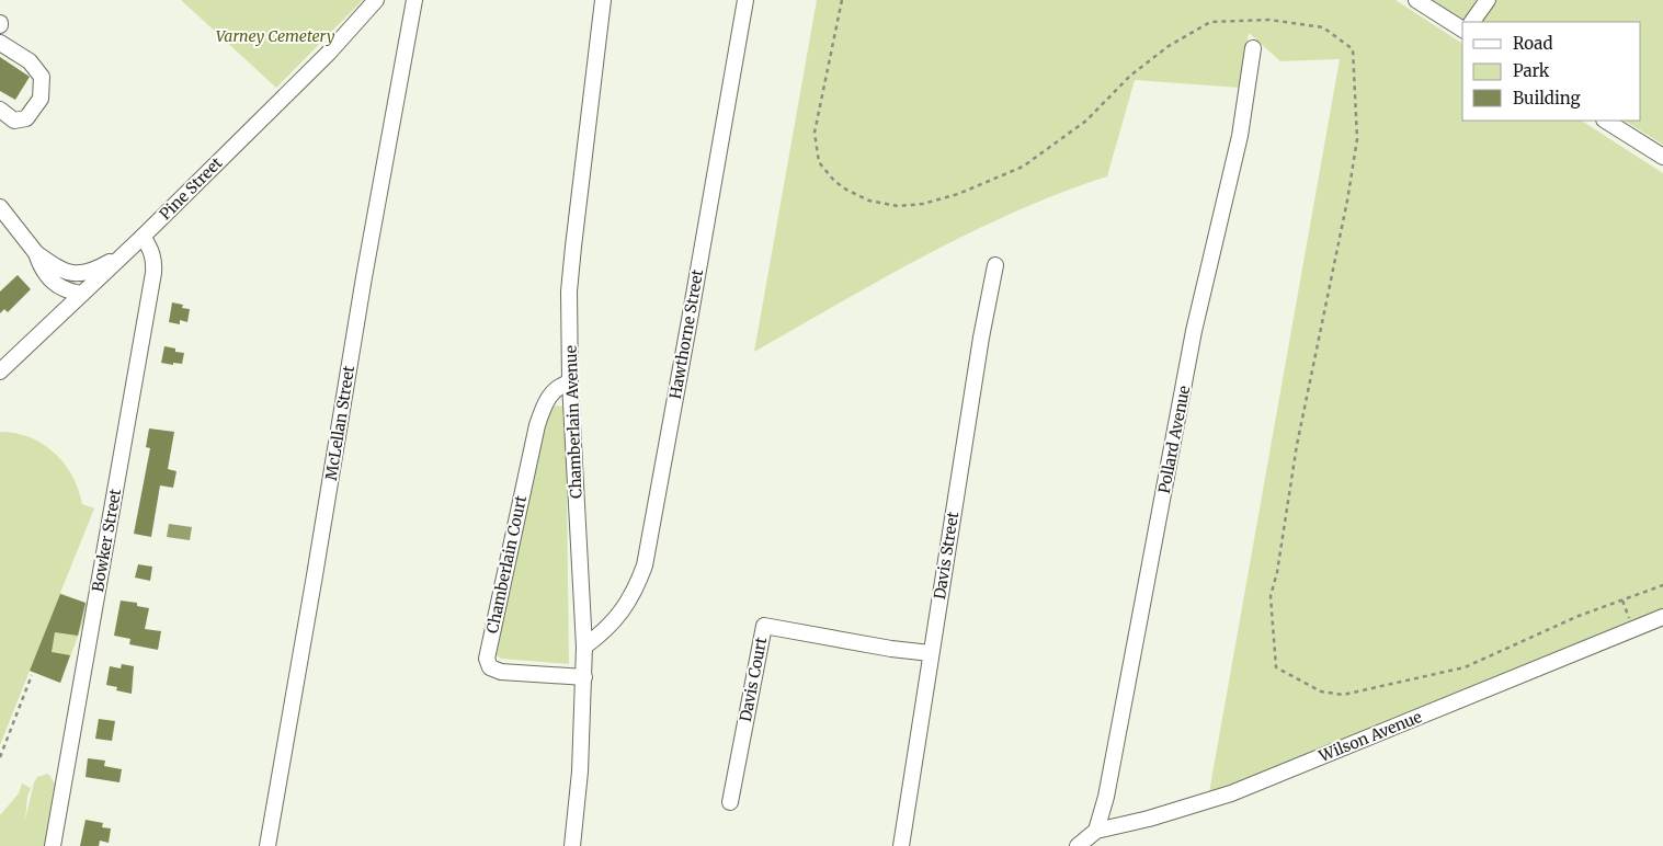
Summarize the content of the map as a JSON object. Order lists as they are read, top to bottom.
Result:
{
  "streets": {
    "street": [
      "Pine Street",
      "Hawthorne Street",
      "Chamberlain Avenue",
      "McLellan Street",
      "Pollard Avenue",
      "Bowker Street",
      "Davis Street",
      "Chamberlain Court",
      "Davis Court",
      "Wilson Avenue"
    ]
  },
  "crossings": [
    ["Pine Street", "Bowker Street"],
    ["Hawthorne Street", "Chamberlain Avenue"],
    ["Chamberlain Avenue", "Chamberlain Court"],
    ["Pollard Avenue", "Wilson Avenue"],
    ["Davis Street", "Davis Court"]
  ],
  "parks": ["Varney Cemetery"],
  "legend": ["Road", "Park", "Building"]
}
